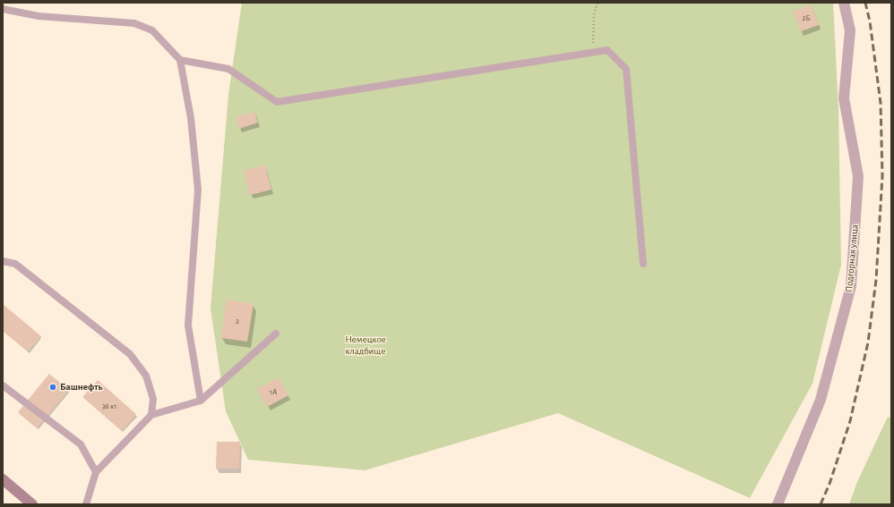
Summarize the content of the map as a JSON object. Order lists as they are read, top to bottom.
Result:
{
  "streets": {
    "street": ["Подгорная улица"]
  },
  "parks": ["Немецкое кладбище"],
  "places": ["Башнефть"],
  "house_numbers": [
    "2Б",
    "2",
    "1А",
    "38 к1"
  ]
}
